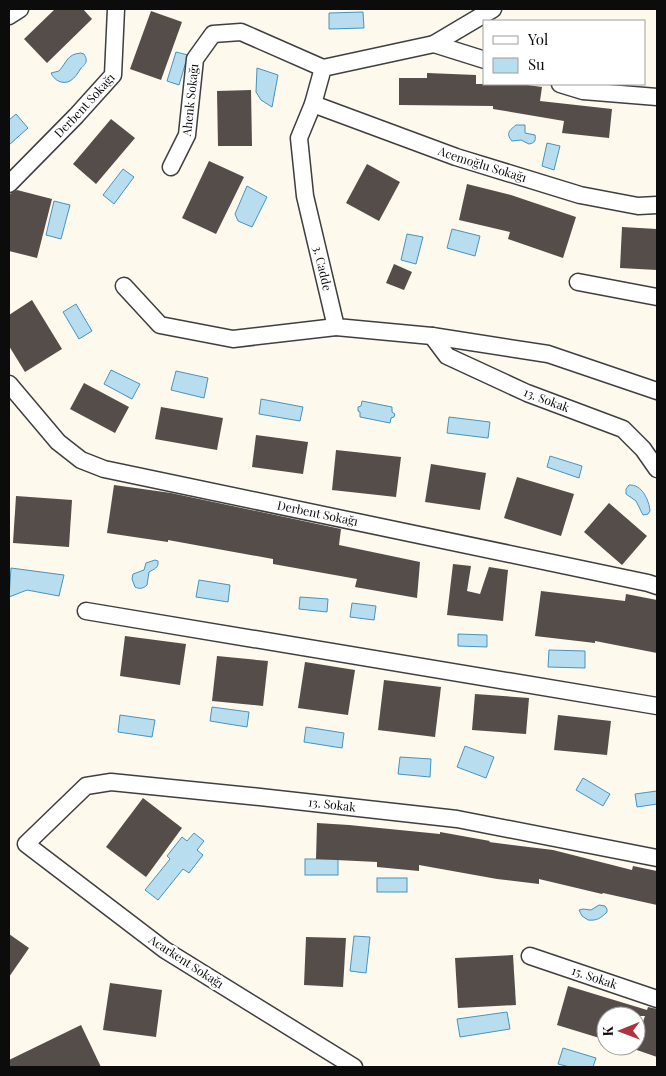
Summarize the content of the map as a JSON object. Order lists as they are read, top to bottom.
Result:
{
  "streets": {
    "street": [
      "Ahenk Sokağı",
      "Derbent Sokağı",
      "Acemoğlu Sokağı",
      "3. Cadde",
      "13. Sokak",
      "Acarkent Sokağı",
      "15. Sokak"
    ]
  },
  "crossings": [
    ["Ahenk Sokağı", "3. Cadde"],
    ["Acemoğlu Sokağı", "3. Cadde"],
    ["13. Sokak", "Acarkent Sokağı"]
  ],
  "legend": ["Yol", "Su"],
  "north": "left"
}
